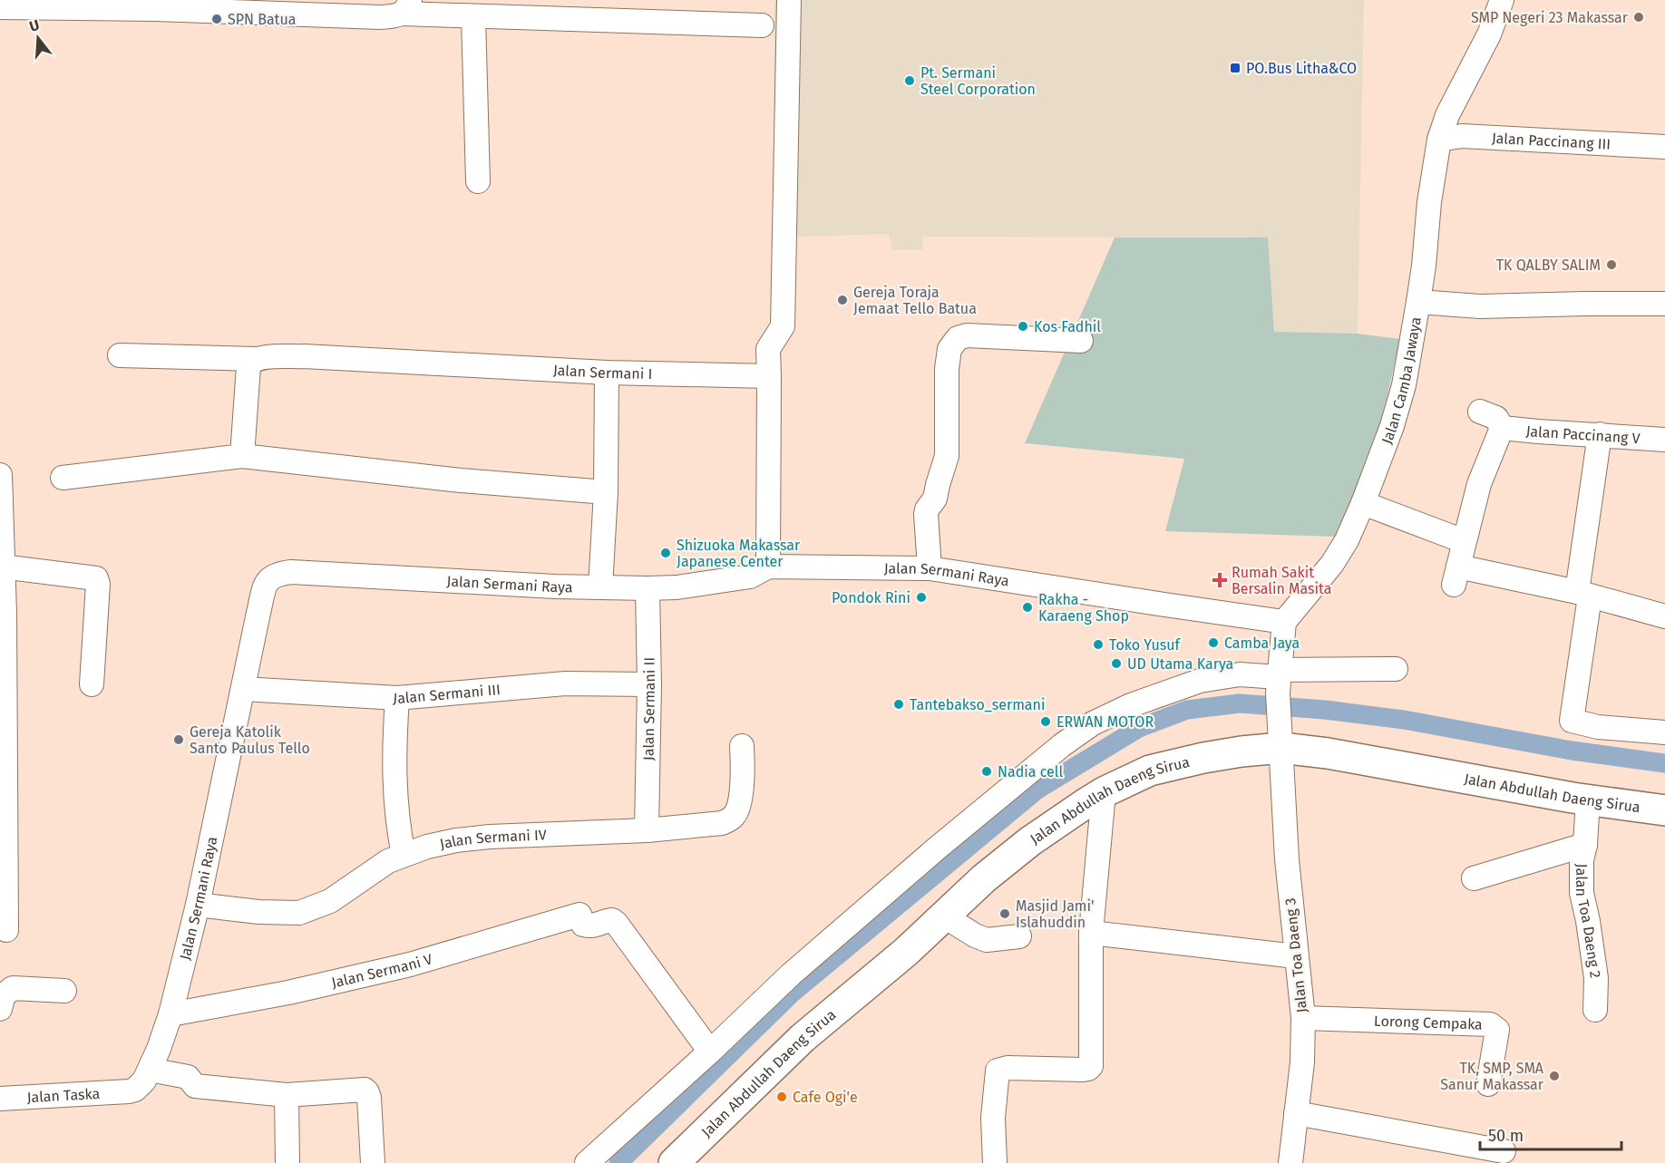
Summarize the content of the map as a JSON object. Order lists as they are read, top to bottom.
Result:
{
  "streets": {
    "main road": ["Jalan Abdullah Daeng Sirua"],
    "street": [
      "Jalan Paccinang III",
      "Jalan Sermani I",
      "Jalan Camba Jawaya",
      "Jalan Paccinang V",
      "Jalan Sermani Raya",
      "Jalan Sermani III",
      "Jalan Sermani II",
      "Jalan Sermani IV",
      "Jalan Toa Daeng 2",
      "Jalan Toa Daeng 3",
      "Jalan Sermani V",
      "Lorong Cempaka",
      "Jalan Taska"
    ]
  },
  "crossings": [
    ["Jalan Paccinang III", "Jalan Camba Jawaya"],
    ["Jalan Camba Jawaya", "Jalan Sermani Raya"],
    ["Jalan Sermani Raya", "Jalan Sermani III"],
    ["Jalan Sermani Raya", "Jalan Sermani II"],
    ["Jalan Sermani Raya", "Jalan Sermani IV"],
    ["Jalan Sermani Raya", "Jalan Sermani V"],
    ["Jalan Sermani Raya", "Jalan Taska"],
    ["Jalan Sermani III", "Jalan Sermani II"],
    ["Jalan Sermani II", "Jalan Sermani IV"],
    ["Jalan Abdullah Daeng Sirua", "Jalan Toa Daeng 2"],
    ["Jalan Abdullah Daeng Sirua", "Jalan Toa Daeng 3"],
    ["Jalan Toa Daeng 3", "Lorong Cempaka"]
  ],
  "places": {
    "other": [
      "SMP Negeri 23 Makassar",
      "SPN Batua",
      "Pt. Sermani Steel Corporation",
      "TK QALBY SALIM",
      "Gereja Toraja Jemaat Tello Batua",
      "Kos Fadhil",
      "Shizuoka Makassar Japanese Center",
      "Pondok Rini",
      "Rakha - Karaeng Shop",
      "Camba Jaya",
      "Toko Yusuf",
      "UD Utama Karya",
      "Tantebakso_sermani",
      "ERWAN MOTOR",
      "Gereja Katolik Santo Paulus Tello",
      "Nadia cell",
      "Masjid Jami' Islahuddin",
      "TK, SMP, SMA Sanur Makassar",
      "Cafe Ogi'e"
    ],
    "transit": ["PO.Bus Litha&CO"],
    "health": ["Rumah Sakit Bersalin Masita"]
  },
  "scale_bar": "50 m",
  "north": "top"
}
